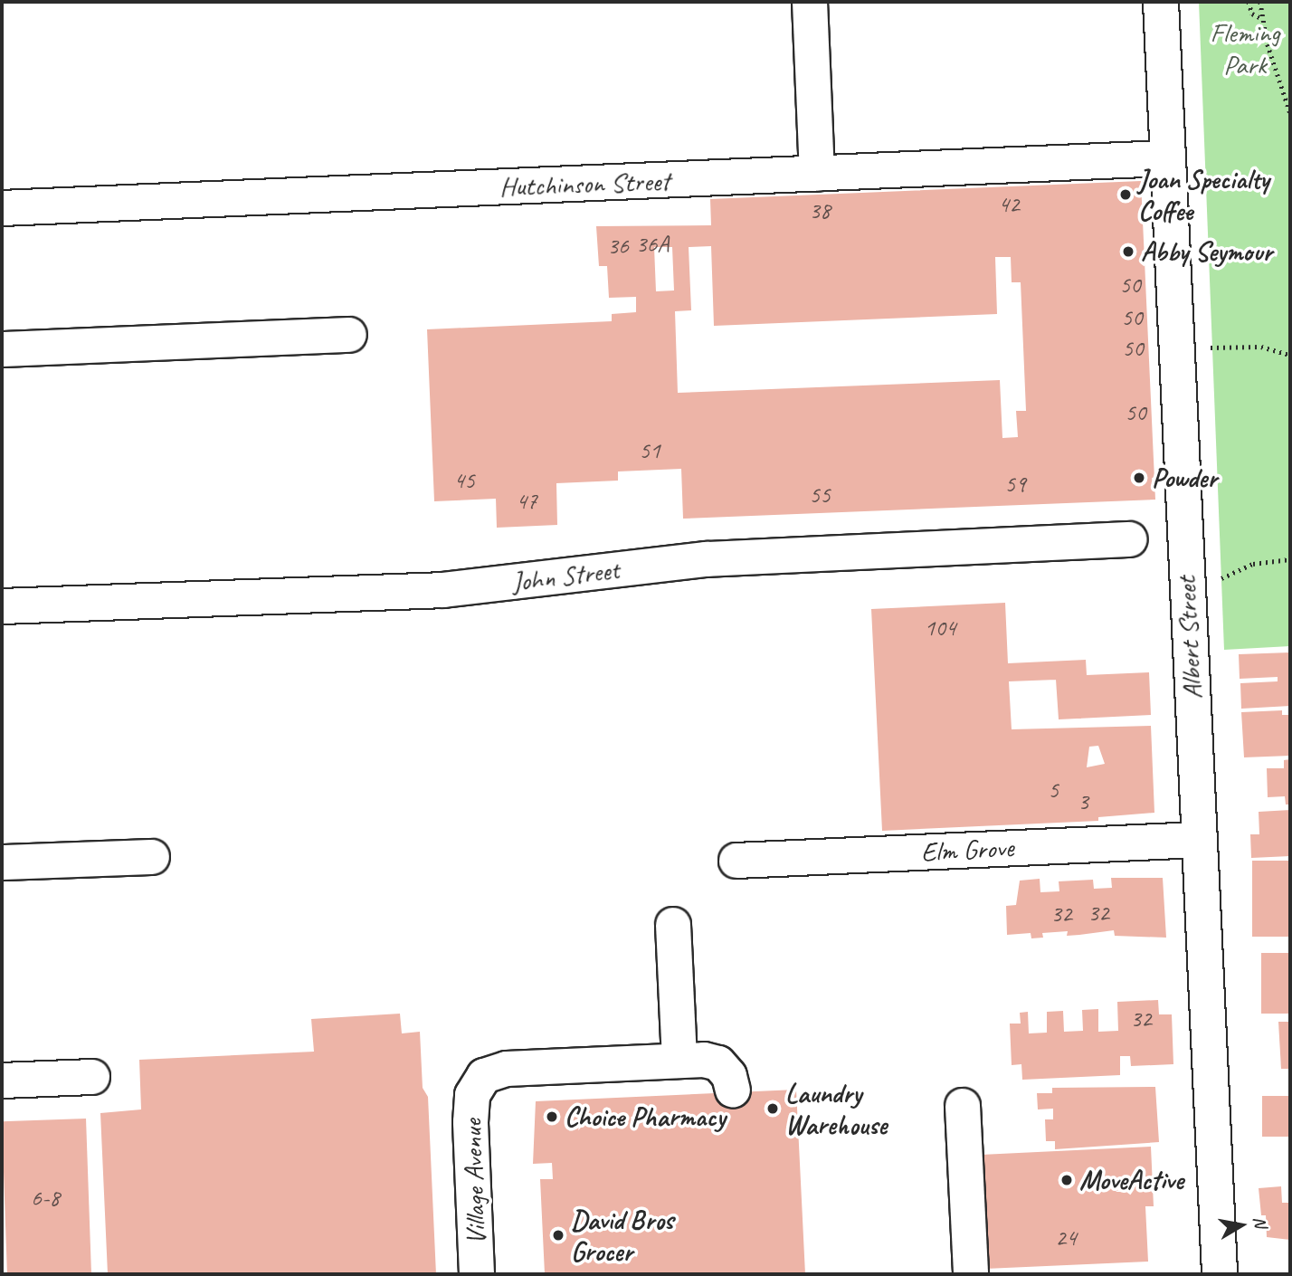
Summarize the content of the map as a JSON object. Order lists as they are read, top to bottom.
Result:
{
  "streets": {
    "street": [
      "Hutchinson Street",
      "John Street",
      "Albert Street",
      "Elm Grove",
      "Village Avenue"
    ]
  },
  "crossings": [
    ["Hutchinson Street", "Albert Street"],
    ["John Street", "Albert Street"],
    ["Albert Street", "Elm Grove"]
  ],
  "parks": ["Fleming Park"],
  "places": [
    "Joan Specialty Coffee",
    "Abby Seymour",
    "Powder",
    "Laundry Warehouse",
    "Choice Pharmacy",
    "MoveActive",
    "David Bros Grocer"
  ],
  "house_numbers": [
    "42",
    "38",
    "36A",
    "36",
    "50",
    "50",
    "50",
    "50",
    "51",
    "45",
    "59",
    "55",
    "47",
    "104",
    "5",
    "3",
    "32",
    "32",
    "32",
    "6-8",
    "24"
  ],
  "north": "right"
}
